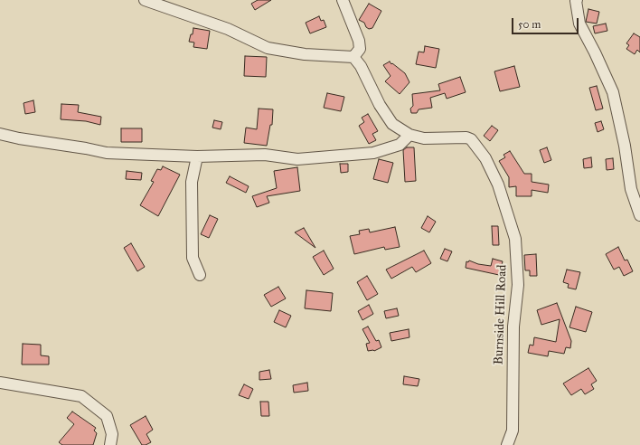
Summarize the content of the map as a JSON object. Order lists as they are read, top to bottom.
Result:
{
  "streets": {
    "street": ["Burnside Hill Road"]
  },
  "scale_bar": "50 m"
}
